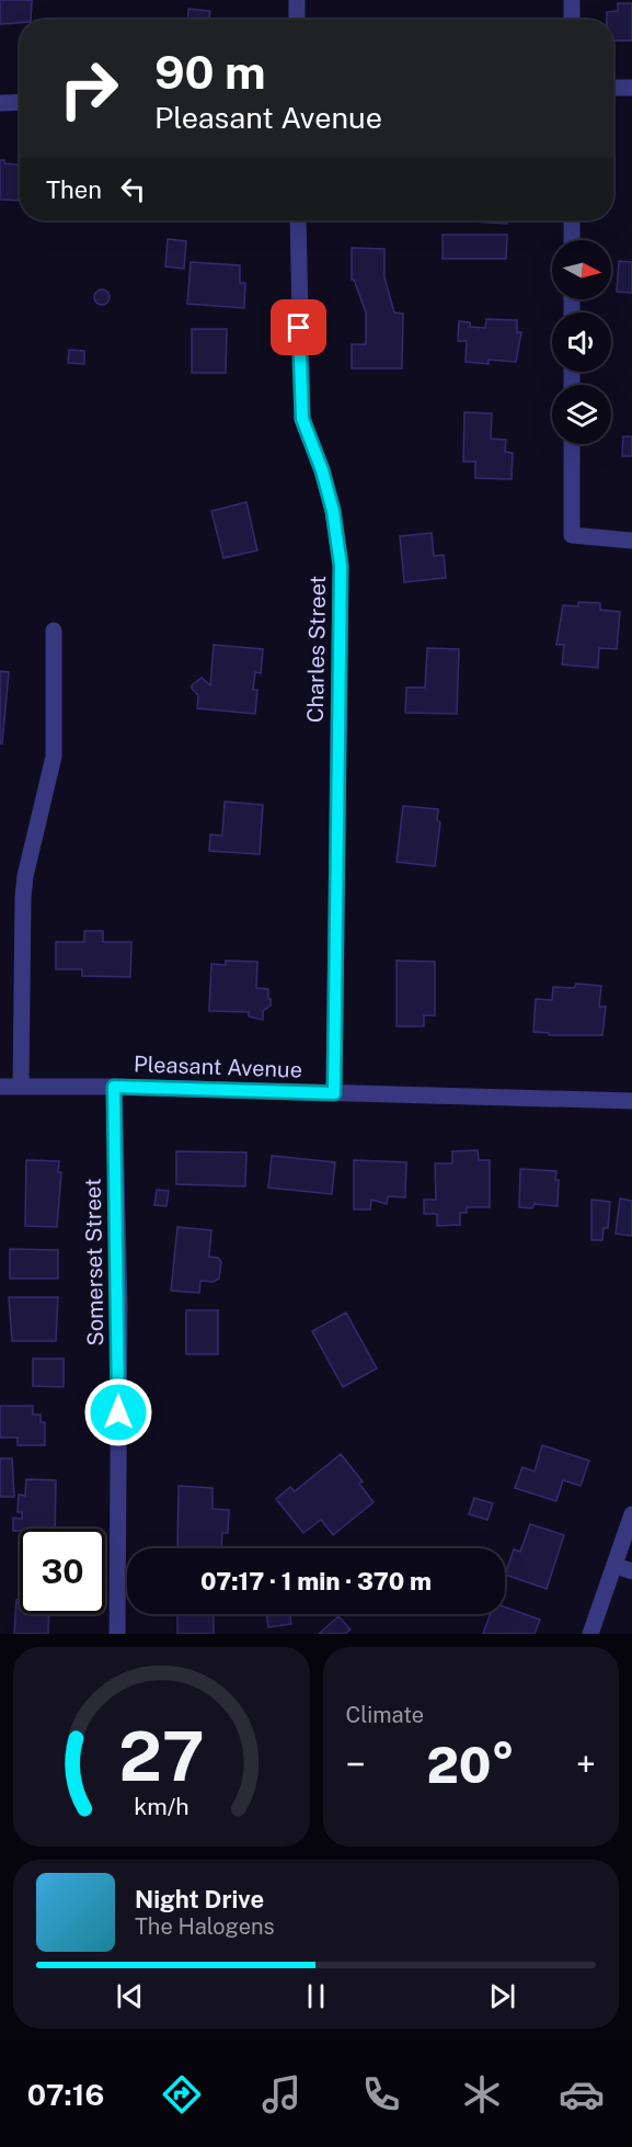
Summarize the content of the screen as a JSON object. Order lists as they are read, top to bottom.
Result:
{
  "streets": {
    "street": ["Charles Street", "Pleasant Avenue", "Somerset Street"]
  },
  "crossings": [
    ["Charles Street", "Pleasant Avenue"],
    ["Pleasant Avenue", "Somerset Street"]
  ],
  "north": "right",
  "page": {
    "turn": ["90 m", "Pleasant Avenue"],
    "then": "Then",
    "limit": "30",
    "trip": "07:17 · 1 min · 370 m",
    "tile": "Climate",
    "heat": ["−", "20°", "+"],
    "song": ["Night Drive", "The Halogens"],
    "tabs": "07:16",
    "gauge": ["27", "km/h"]
  }
}
